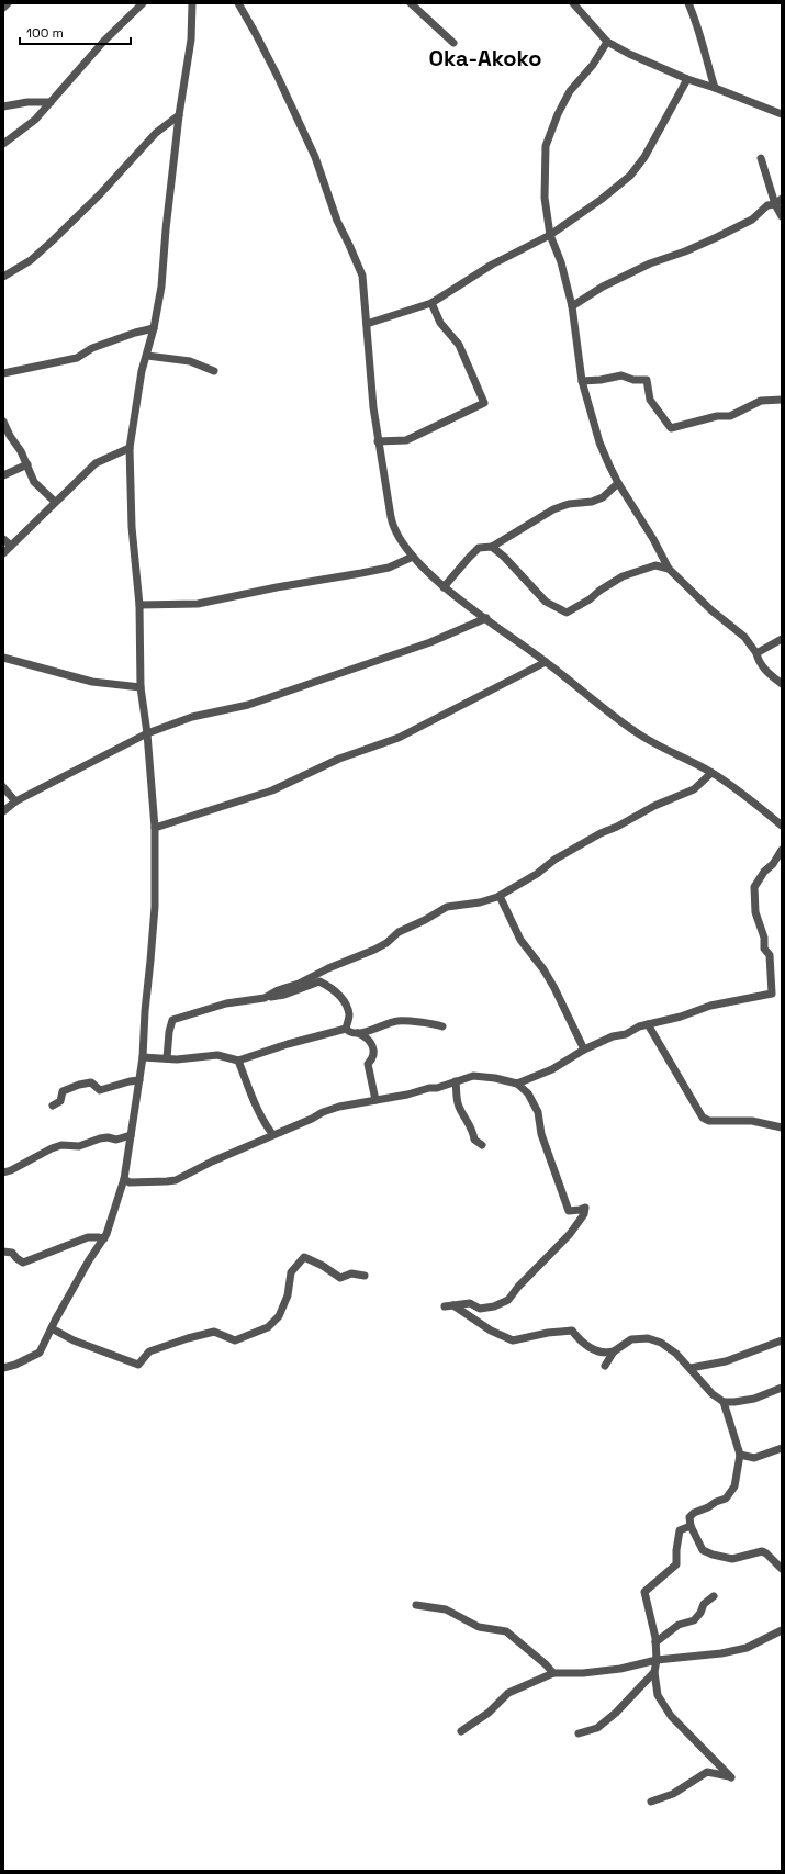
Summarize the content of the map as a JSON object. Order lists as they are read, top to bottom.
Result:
{
  "districts": ["Oka-Akoko"],
  "scale_bar": "100 m"
}
